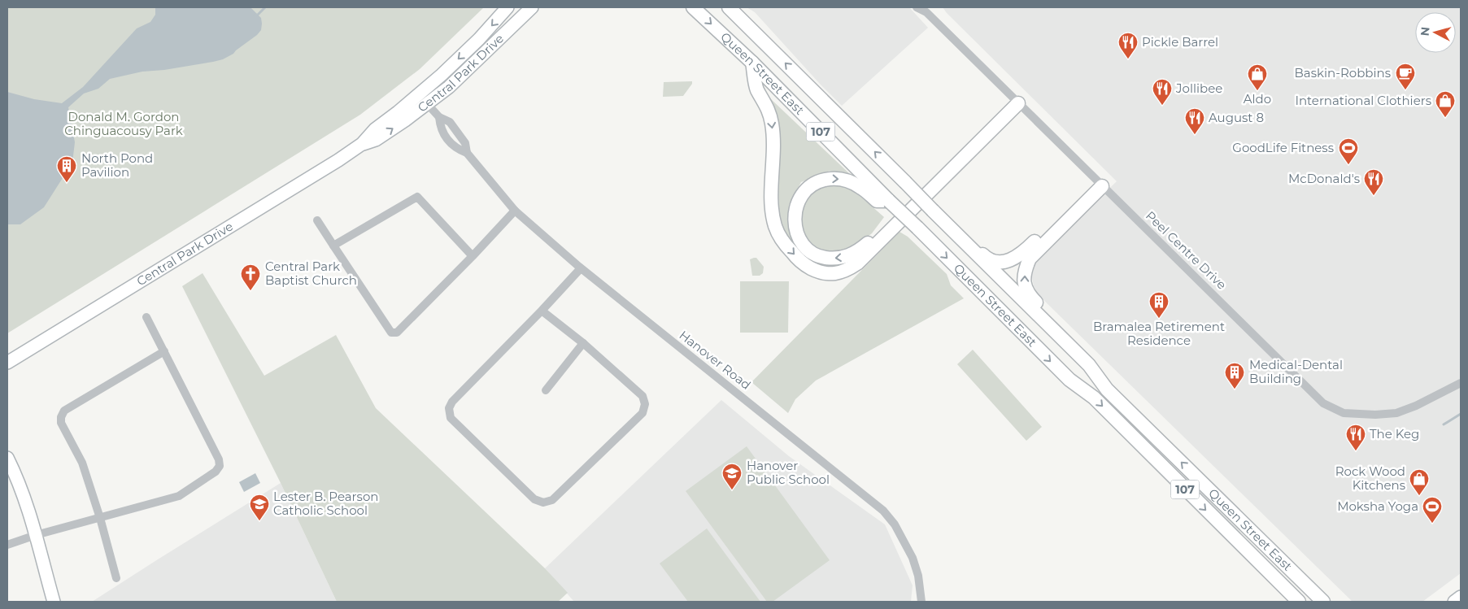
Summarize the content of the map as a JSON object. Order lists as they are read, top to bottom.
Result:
{
  "streets": {
    "main road": ["Queen Street East", "107"],
    "street": ["Central Park Drive", "Peel Centre Drive", "Hanover Road"]
  },
  "crossings": [
    ["Central Park Drive", "Hanover Road"]
  ],
  "parks": ["Donald M. Gordon Chinguacousy Park"],
  "places": {
    "restaurant": [
      "Pickle Barrel",
      "Jollibee",
      "August 8",
      "McDonald's",
      "The Keg"
    ],
    "cafe": ["Baskin-Robbins"],
    "shop": ["Aldo", "International Clothiers", "Rock Wood Kitchens"],
    "sports": ["GoodLife Fitness", "Moksha Yoga"],
    "building": ["North Pond Pavilion", "Bramalea Retirement Residence", "Medical-Dental Building"],
    "church": ["Central Park Baptist Church"],
    "school or university": ["Hanover Public School", "Lester B. Pearson Catholic School"]
  },
  "north": "left"
}
